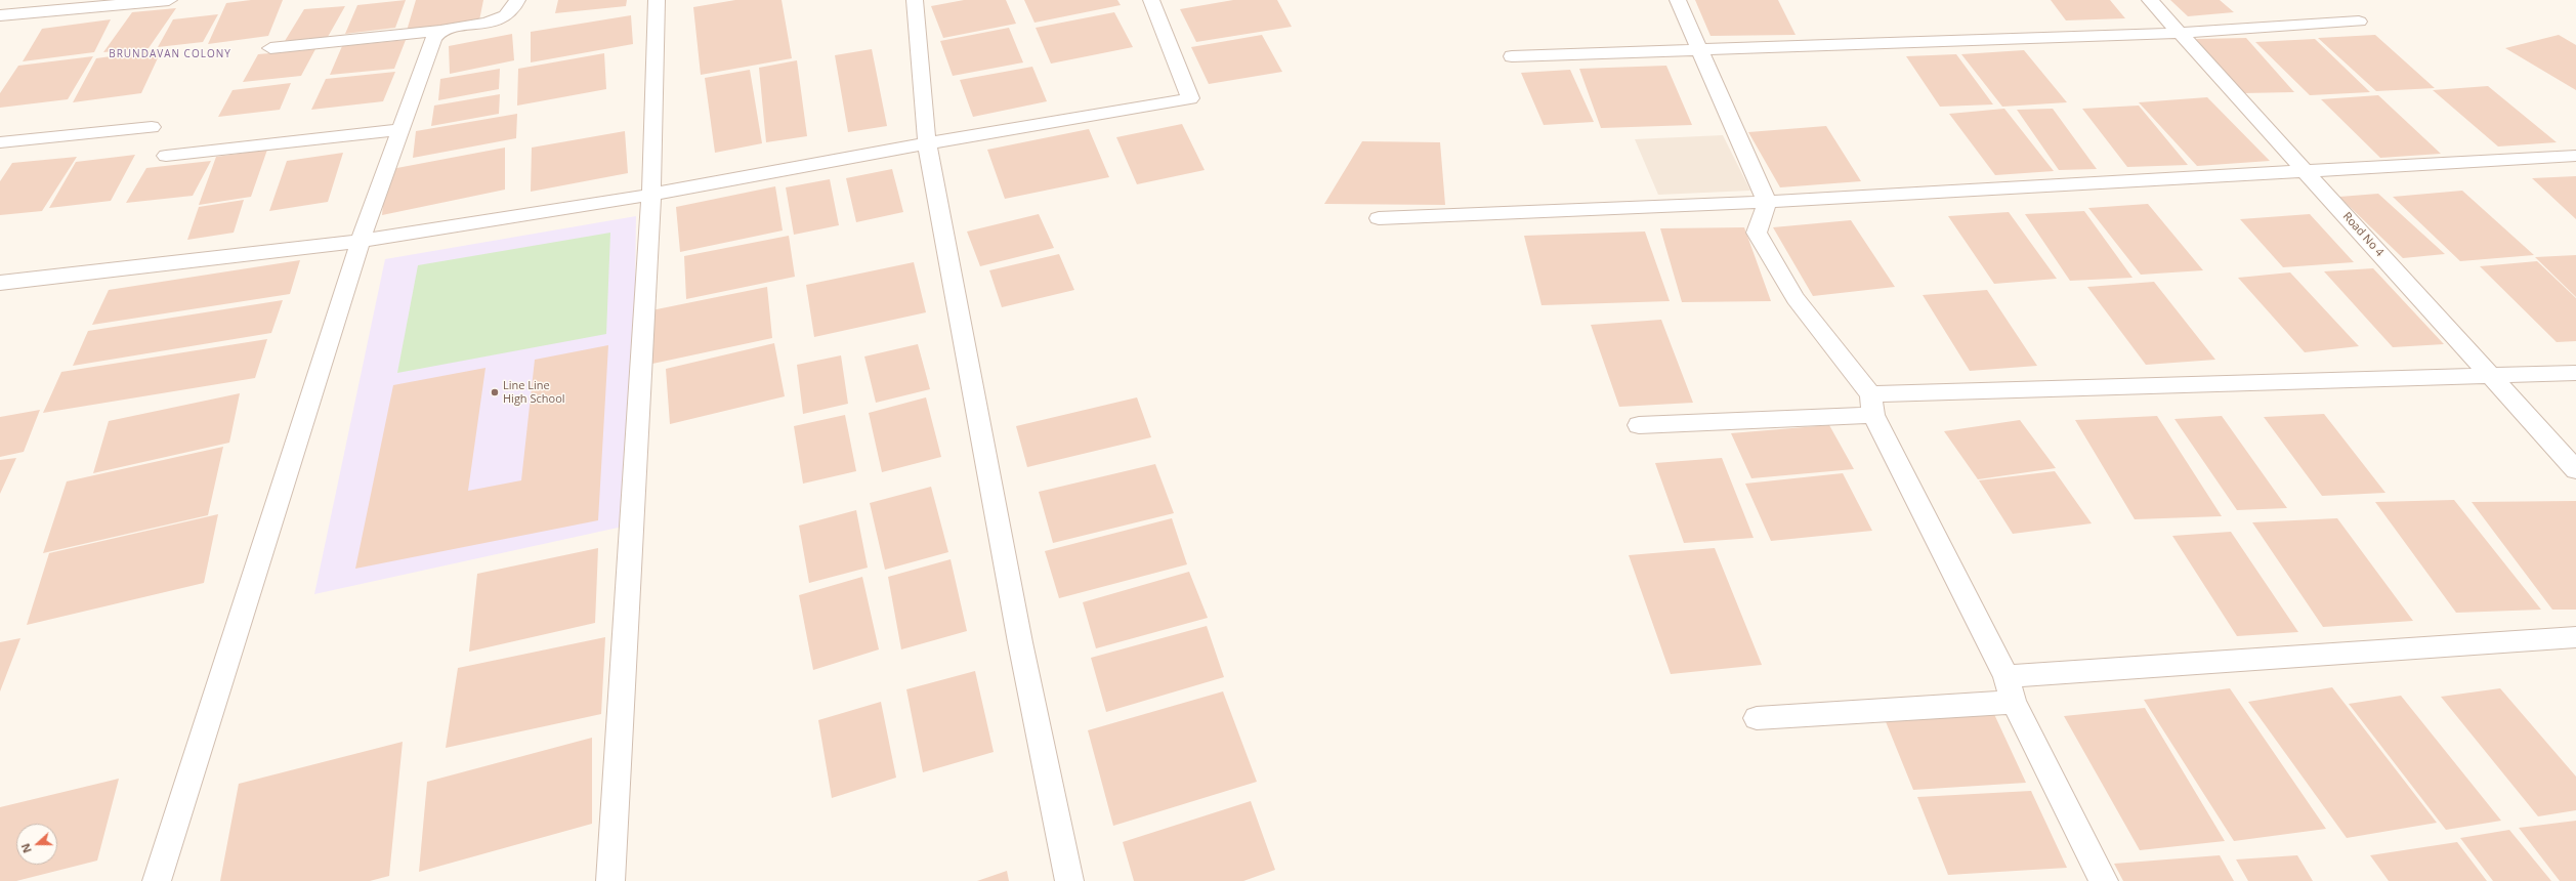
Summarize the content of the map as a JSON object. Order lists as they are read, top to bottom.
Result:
{
  "streets": {
    "street": ["Road No 4"]
  },
  "districts": ["BRUNDAVAN COLONY"],
  "places": ["Line Line High School"],
  "north": "left"
}
